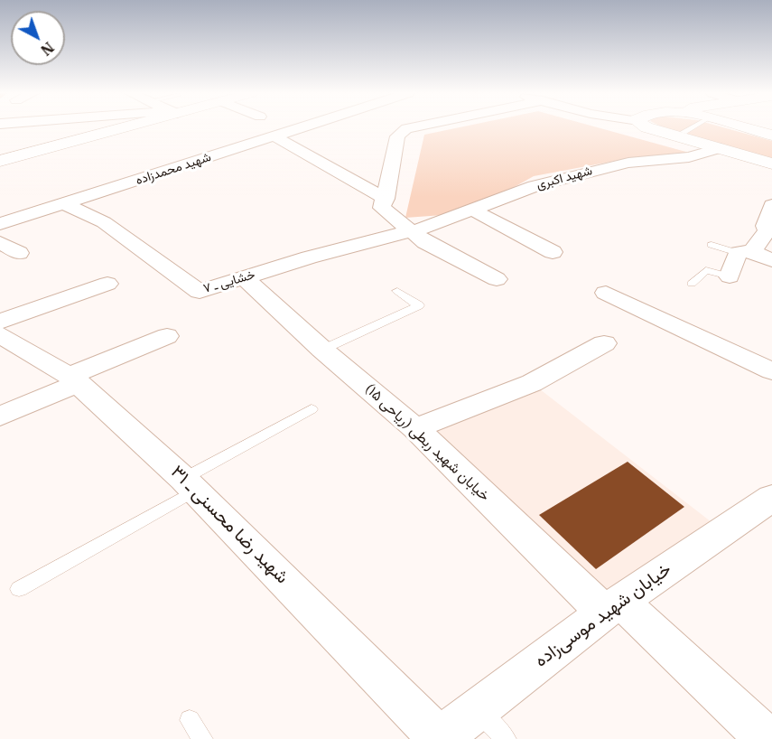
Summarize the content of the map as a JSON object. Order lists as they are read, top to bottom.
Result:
{
  "streets": {
    "street": [
      "شهید محمدزاده",
      "شهید اکبری",
      "خشایی ـ ۷",
      "خیابان شهید ربطی (ریاحی ۱۵)",
      "شهید رضا محسنی ـ ۳۱",
      "خیابان شهید موسی‌زاده"
    ]
  },
  "crossings": [
    ["شهید محمدزاده", "خشایی ـ ۷"],
    ["شهید اکبری", "خشایی ـ ۷"],
    ["خشایی ـ ۷", "خیابان شهید ربطی (ریاحی ۱۵)"],
    ["خیابان شهید ربطی (ریاحی ۱۵)", "خیابان شهید موسی‌زاده"],
    ["شهید رضا محسنی ـ ۳۱", "خیابان شهید موسی‌زاده"]
  ],
  "north": "bottom right"
}
